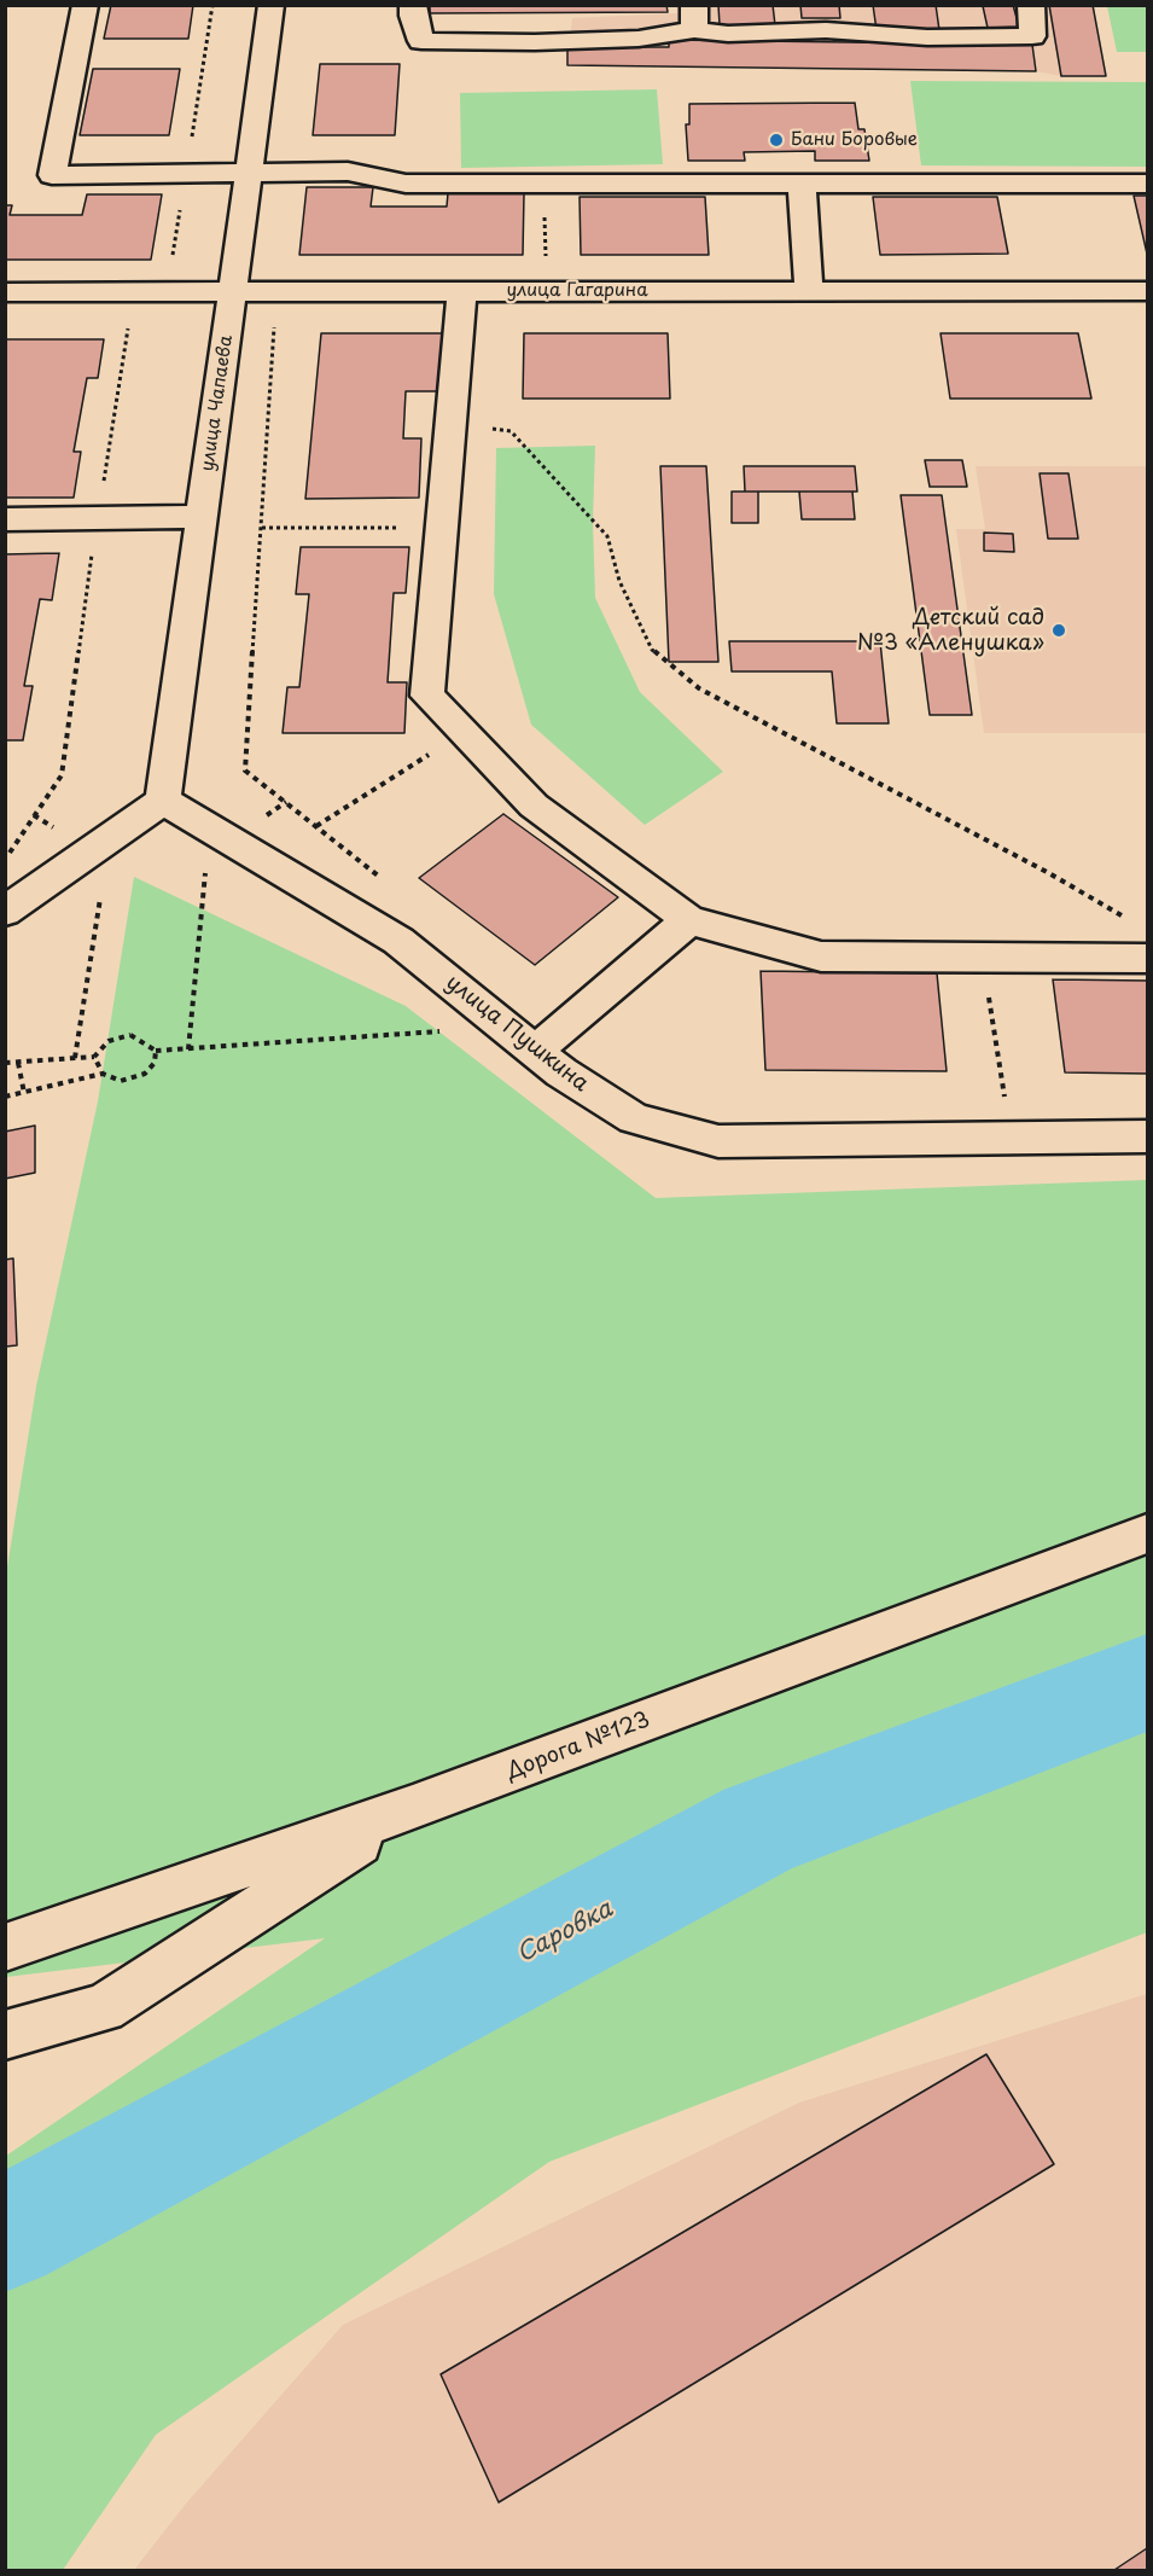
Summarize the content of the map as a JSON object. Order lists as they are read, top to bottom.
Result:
{
  "streets": {
    "street": [
      "улица Гагарина",
      "улица Чапаева",
      "улица Пушкина",
      "Дорога №123"
    ]
  },
  "crossings": [
    ["улица Гагарина", "улица Чапаева"],
    ["улица Чапаева", "улица Пушкина"]
  ],
  "water": ["Саровка"],
  "places": ["Бани Боровые", "Детский сад №3 «Аленушка»"]
}
